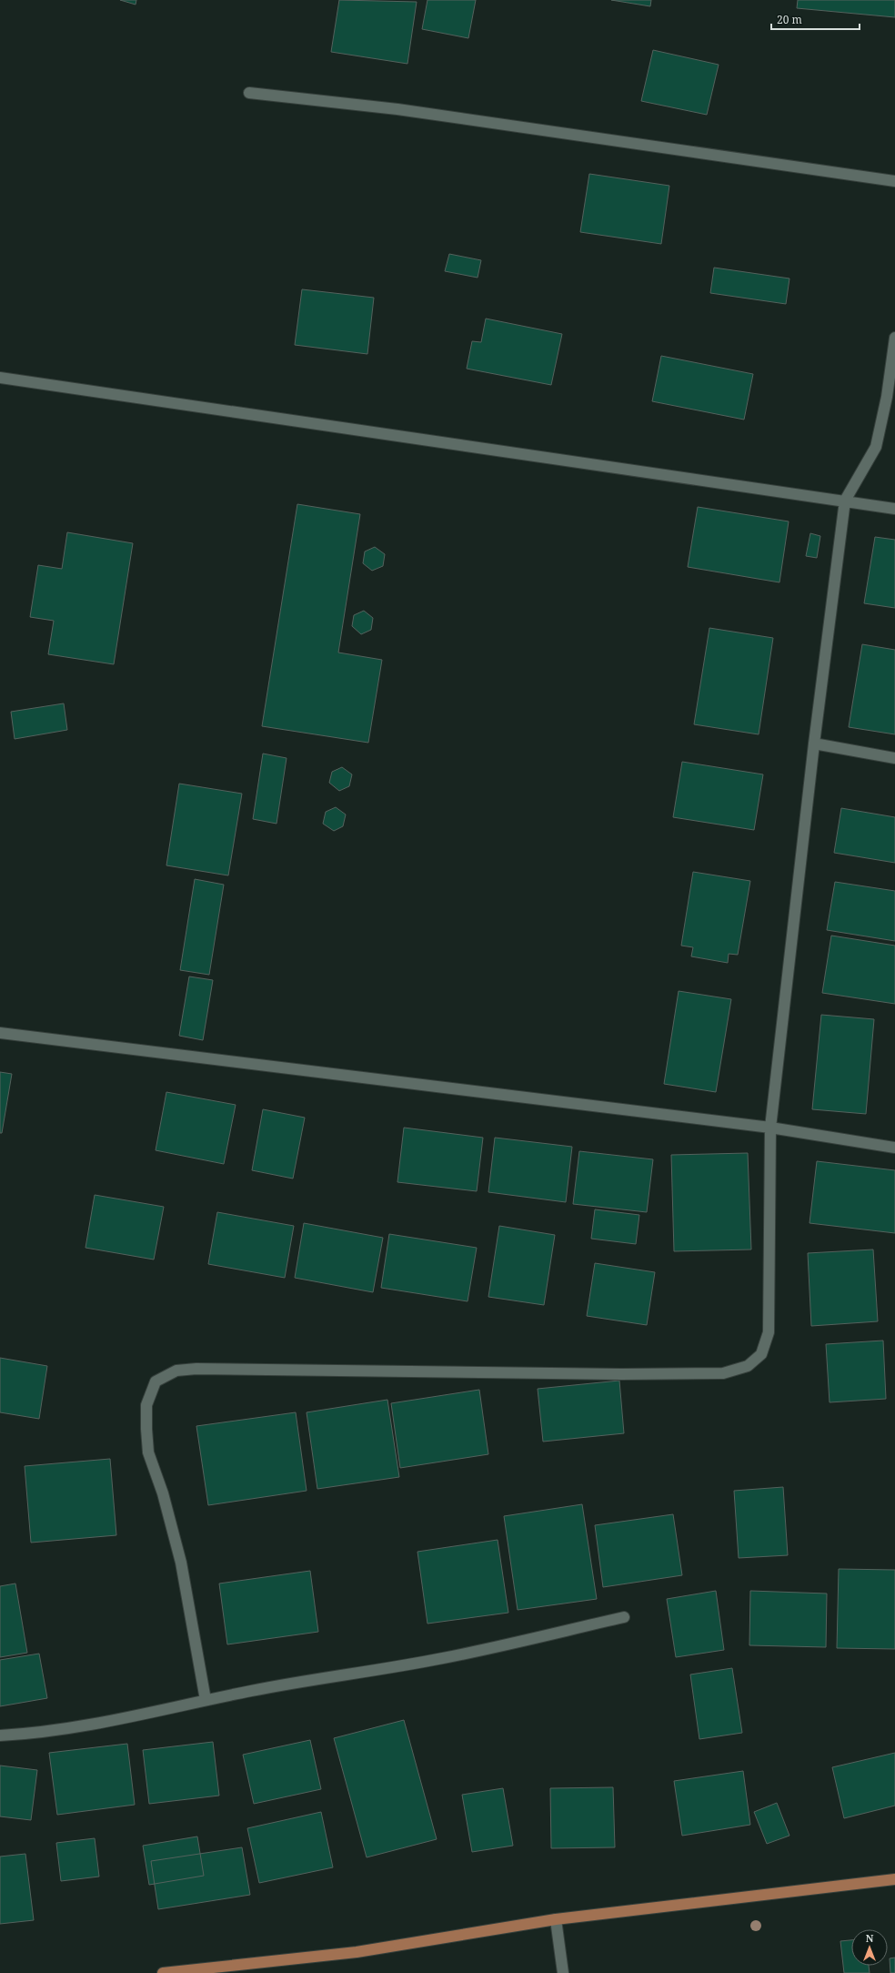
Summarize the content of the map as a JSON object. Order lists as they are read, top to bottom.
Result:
{
  "scale_bar": "20 m",
  "north": "top"
}
